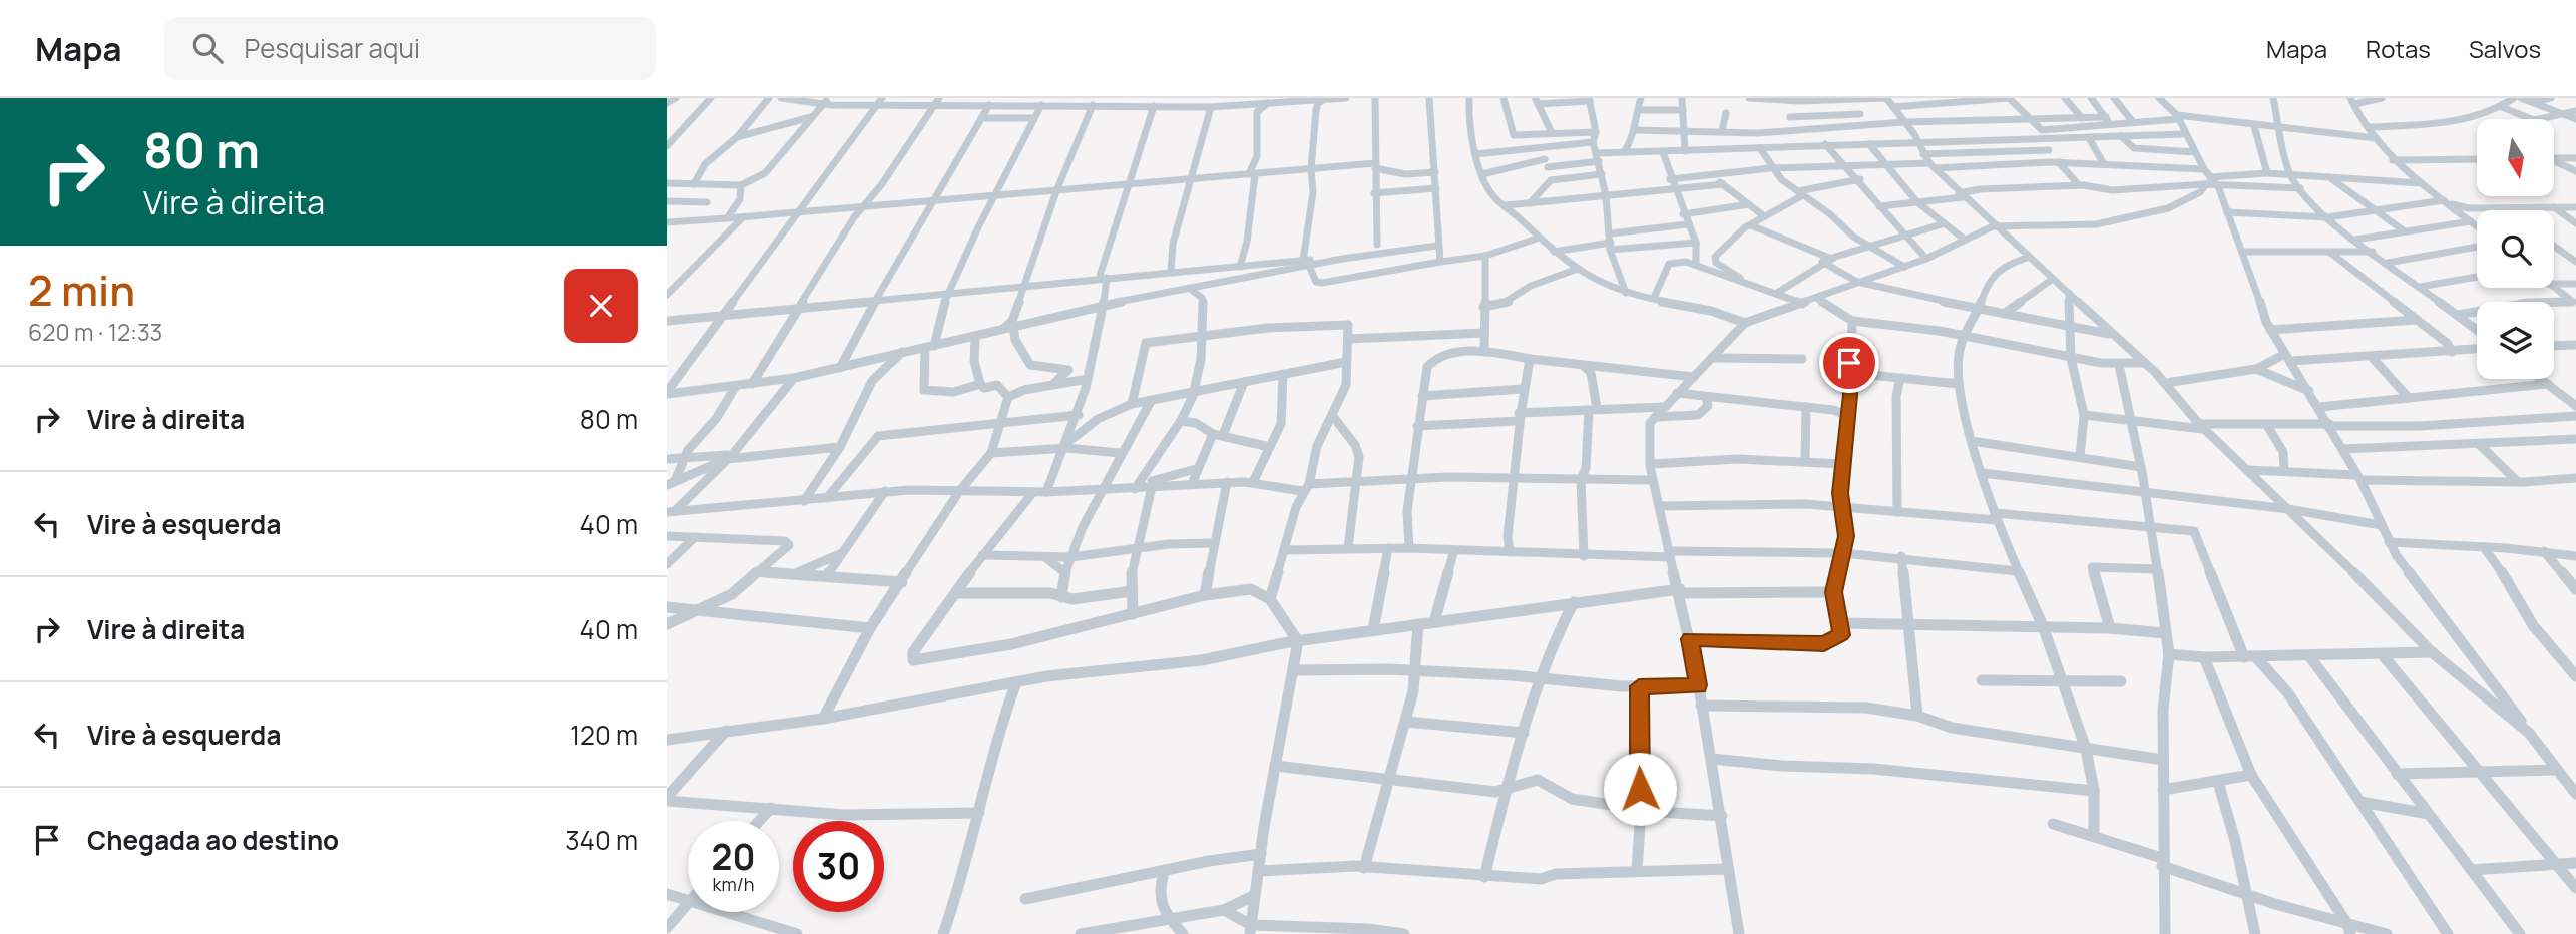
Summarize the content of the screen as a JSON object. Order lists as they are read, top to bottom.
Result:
{
  "north": "bottom",
  "page": {
    "header": "Mapa",
    "search": "Pesquisar aqui",
    "nav": ["Mapa", "Rotas", "Salvos"],
    "turn": ["80 m", "Vire à direita"],
    "heading": ["2 min", "620 m · 12:33"],
    "list": [
      {
        "name": "Vire à direita",
        "value": "80 m"
      },
      {
        "name": "Vire à esquerda",
        "value": "40 m"
      },
      {
        "name": "Vire à direita",
        "value": "40 m"
      },
      {
        "name": "Vire à esquerda",
        "value": "120 m"
      },
      {
        "name": "Chegada ao destino",
        "value": "340 m"
      }
    ],
    "speed": "20 km/h",
    "limit": "30"
  }
}
